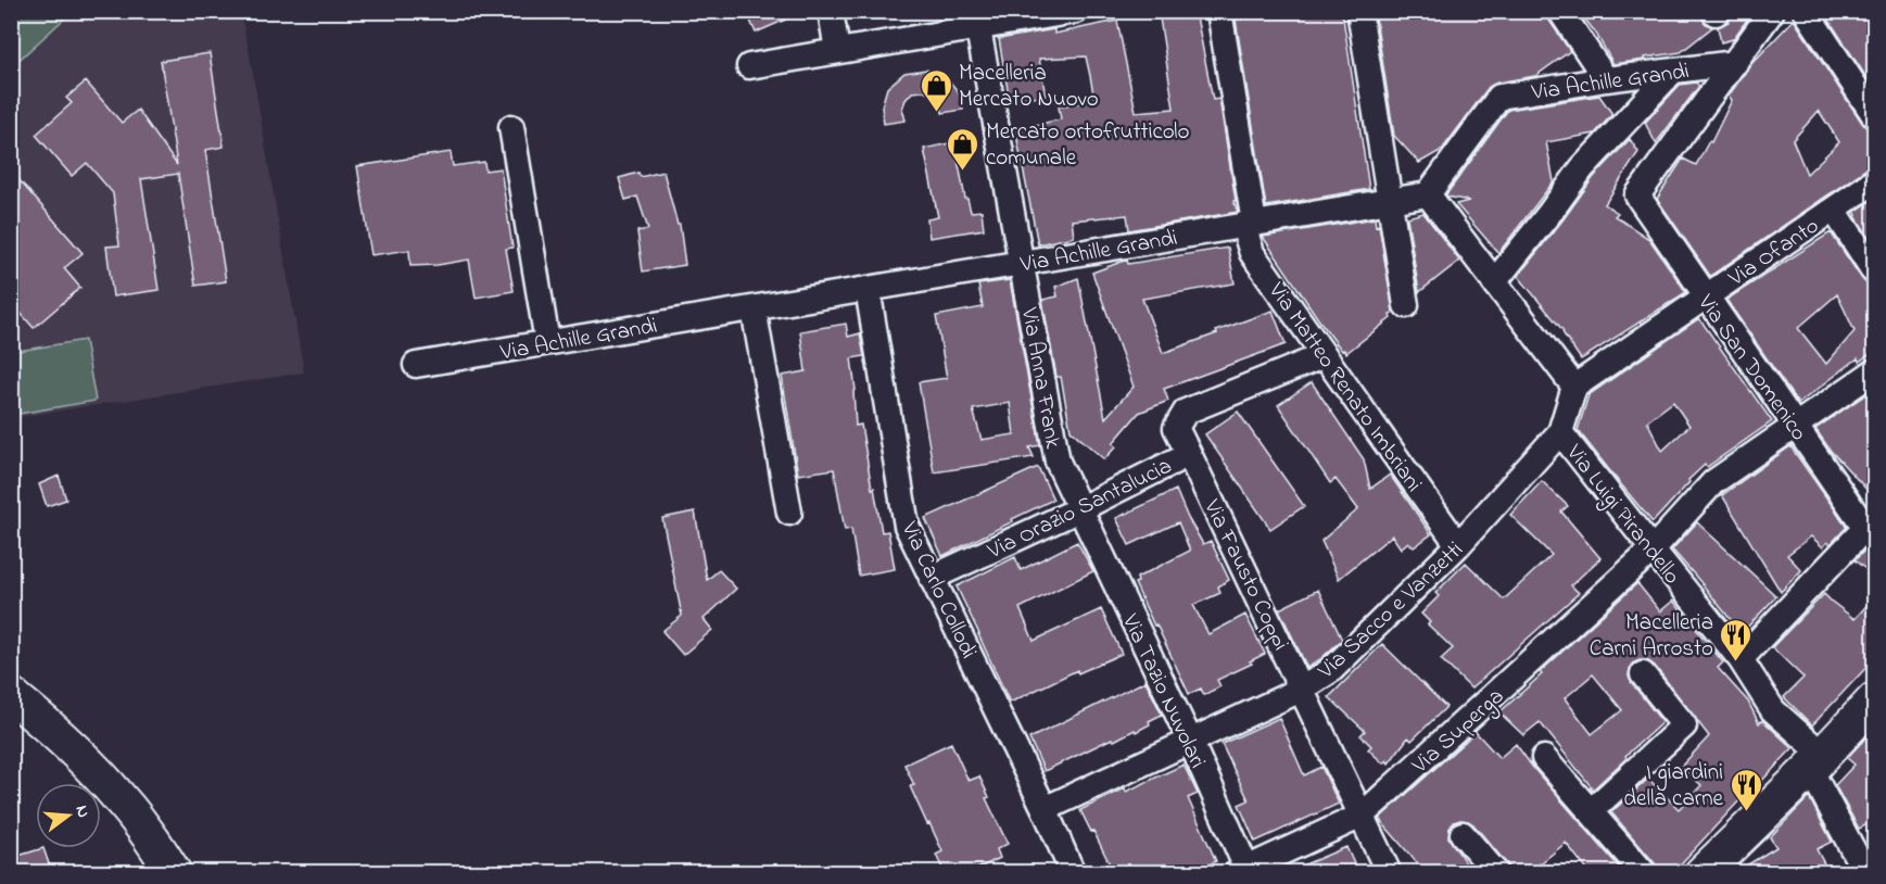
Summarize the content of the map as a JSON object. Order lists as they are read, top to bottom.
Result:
{
  "streets": {
    "street": [
      "Via Achille Grandi",
      "Via Ofanto",
      "Via San Domenico",
      "Via Anna Frank",
      "Via Matteo Renato Imbriani",
      "Via Orazio Santalucia",
      "Via Luigi Pirandello",
      "Via Fausto Coppi",
      "Via Carlo Collodi",
      "Via Sacco e Vanzetti",
      "Via Tazio Nuvolari",
      "Via Superga"
    ]
  },
  "crossings": [
    ["Via Achille Grandi", "Via San Domenico"],
    ["Via Achille Grandi", "Via Anna Frank"],
    ["Via Achille Grandi", "Via Matteo Renato Imbriani"],
    ["Via Achille Grandi", "Via Carlo Collodi"],
    ["Via Ofanto", "Via San Domenico"],
    ["Via Ofanto", "Via Luigi Pirandello"],
    ["Via San Domenico", "Via Superga"],
    ["Via Anna Frank", "Via Orazio Santalucia"],
    ["Via Anna Frank", "Via Tazio Nuvolari"],
    ["Via Matteo Renato Imbriani", "Via Orazio Santalucia"],
    ["Via Matteo Renato Imbriani", "Via Sacco e Vanzetti"],
    ["Via Orazio Santalucia", "Via Fausto Coppi"],
    ["Via Orazio Santalucia", "Via Carlo Collodi"],
    ["Via Orazio Santalucia", "Via Tazio Nuvolari"],
    ["Via Luigi Pirandello", "Via Sacco e Vanzetti"],
    ["Via Luigi Pirandello", "Via Superga"],
    ["Via Fausto Coppi", "Via Sacco e Vanzetti"],
    ["Via Fausto Coppi", "Via Superga"],
    ["Via Carlo Collodi", "Via Sacco e Vanzetti"],
    ["Via Sacco e Vanzetti", "Via Tazio Nuvolari"],
    ["Via Tazio Nuvolari", "Via Superga"]
  ],
  "places": {
    "shop": ["Macelleria Mercato Nuovo", "Mercato ortofrutticolo comunale"],
    "restaurant": ["Macelleria Carni Arrosto", "I giardini della carne"]
  },
  "north": "right"
}
